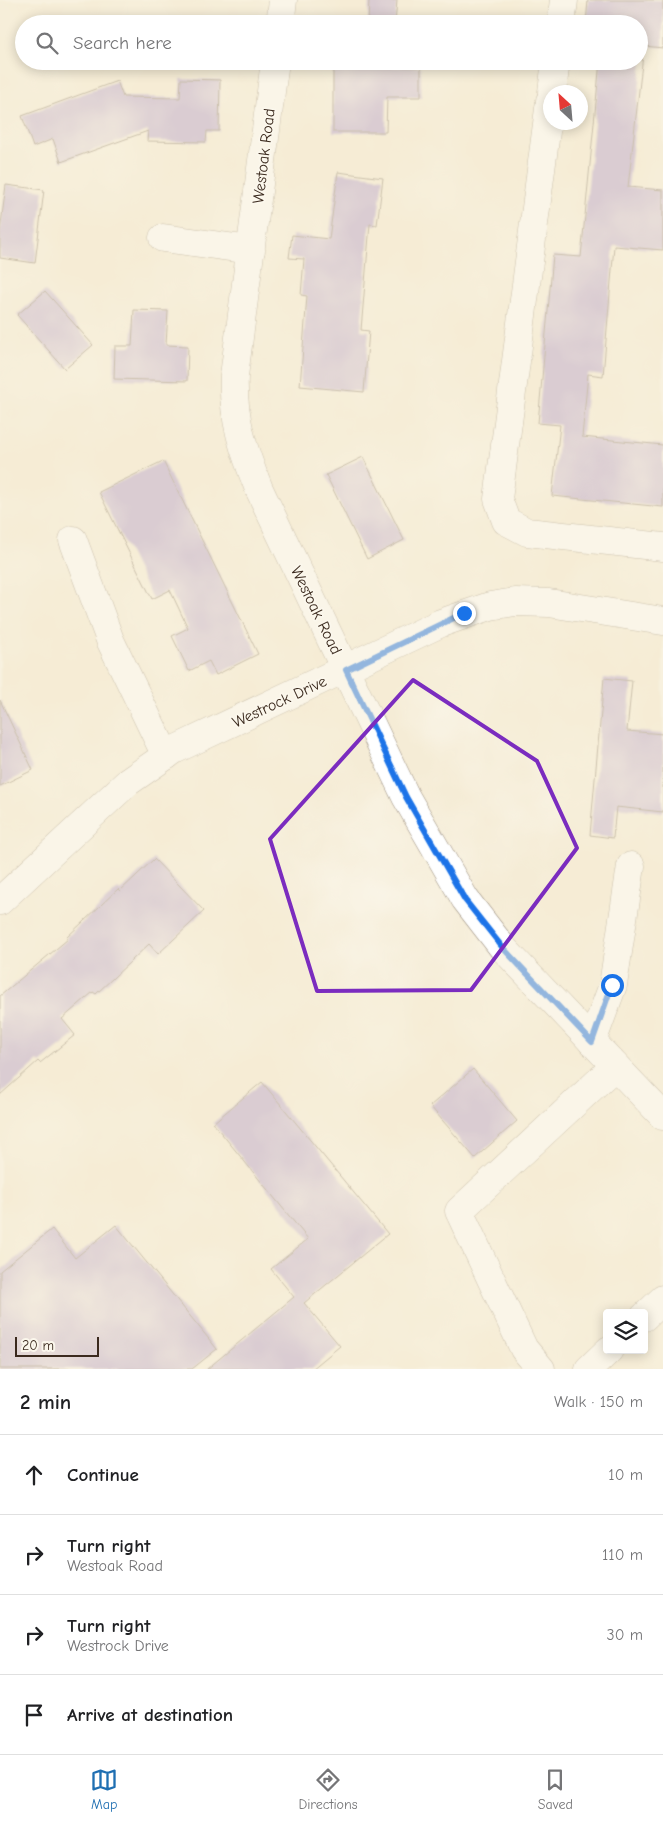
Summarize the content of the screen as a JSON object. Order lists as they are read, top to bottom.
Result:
{
  "streets": {
    "street": ["Westoak Road", "Westrock Drive"]
  },
  "crossings": [
    ["Westoak Road", "Westrock Drive"]
  ],
  "scale_bar": "20 m",
  "north": "top left",
  "page": {
    "search": "Search here",
    "scale": "20 m",
    "heading": ["2 min", "Walk · 150 m"],
    "list": [
      ["Continue", "10 m"],
      ["Turn right", "Westoak Road", "110 m"],
      ["Turn right", "Westrock Drive", "30 m"],
      "Arrive at destination"
    ],
    "nav": ["Map", "Directions", "Saved"]
  }
}
